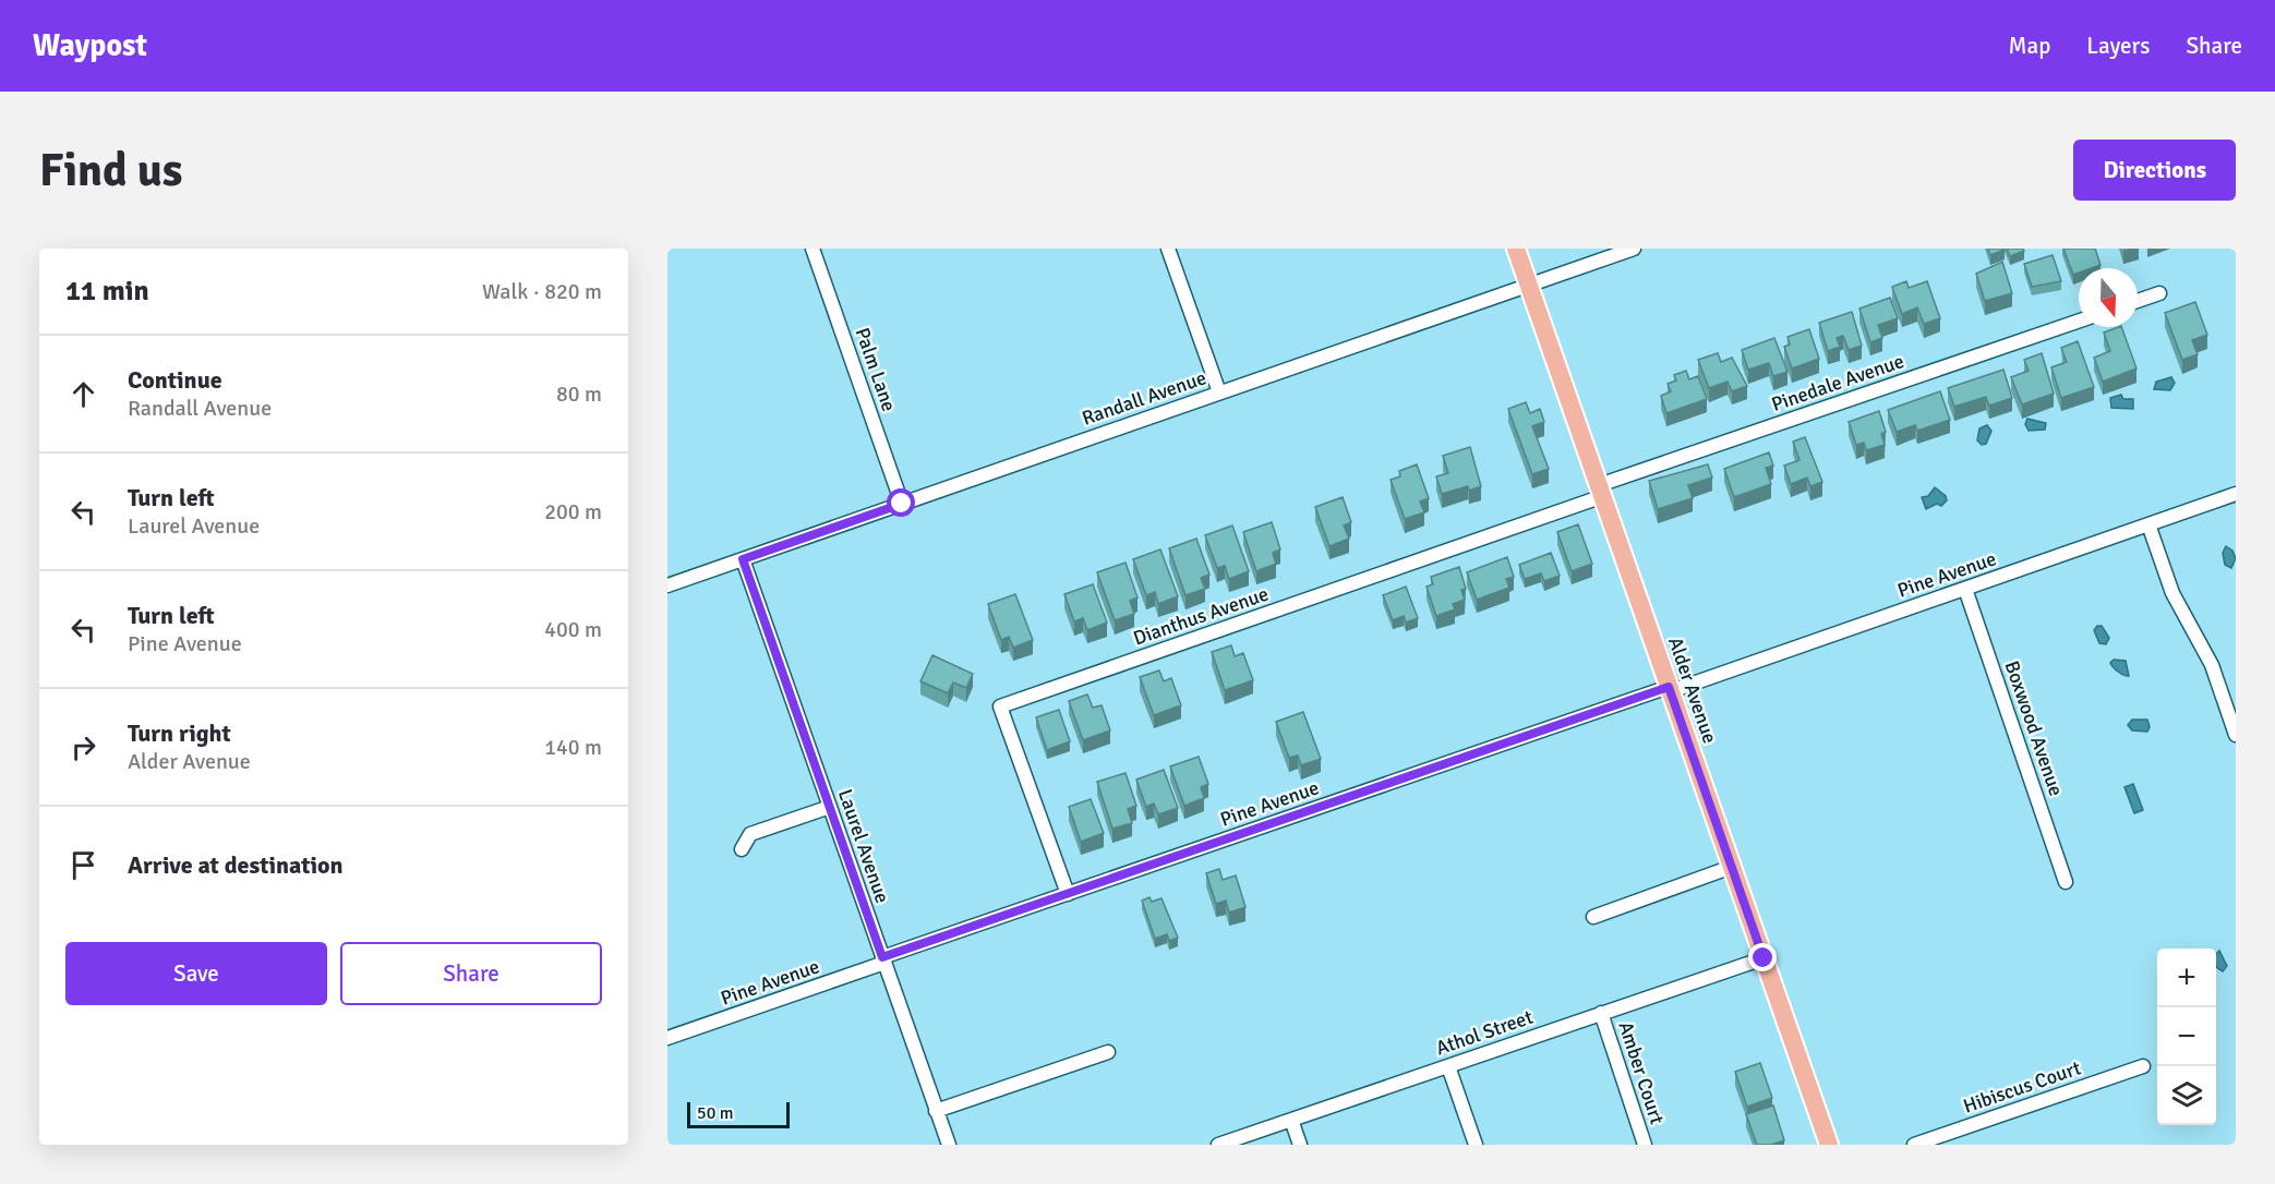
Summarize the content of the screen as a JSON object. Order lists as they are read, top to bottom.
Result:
{
  "streets": {
    "main road": ["Alder Avenue"],
    "street": [
      "Palm Lane",
      "Pinedale Avenue",
      "Randall Avenue",
      "Pine Avenue",
      "Dianthus Avenue",
      "Boxwood Avenue",
      "Laurel Avenue",
      "Athol Street",
      "Amber Court",
      "Hibiscus Court"
    ]
  },
  "crossings": [
    ["Palm Lane", "Randall Avenue"],
    ["Pinedale Avenue", "Dianthus Avenue"],
    ["Pinedale Avenue", "Alder Avenue"],
    ["Randall Avenue", "Alder Avenue"],
    ["Randall Avenue", "Laurel Avenue"],
    ["Pine Avenue", "Dianthus Avenue"],
    ["Pine Avenue", "Alder Avenue"],
    ["Pine Avenue", "Boxwood Avenue"],
    ["Pine Avenue", "Laurel Avenue"],
    ["Dianthus Avenue", "Alder Avenue"],
    ["Alder Avenue", "Athol Street"],
    ["Athol Street", "Amber Court"]
  ],
  "scale_bar": "50 m",
  "north": "bottom",
  "page": {
    "header": "Waypost",
    "nav": ["Map", "Layers", "Share"],
    "buttons": [
      "Directions",
      ["Save", "Share"]
    ],
    "title": "Find us",
    "heading": ["11 min", "Walk · 820 m"],
    "list": [
      ["Continue", "Randall Avenue", "80 m"],
      ["Turn left", "Laurel Avenue", "200 m"],
      ["Turn left", "Pine Avenue", "400 m"],
      ["Turn right", "Alder Avenue", "140 m"],
      "Arrive at destination"
    ],
    "map_buttons": ["+", "−"],
    "scale": "50 m"
  }
}
